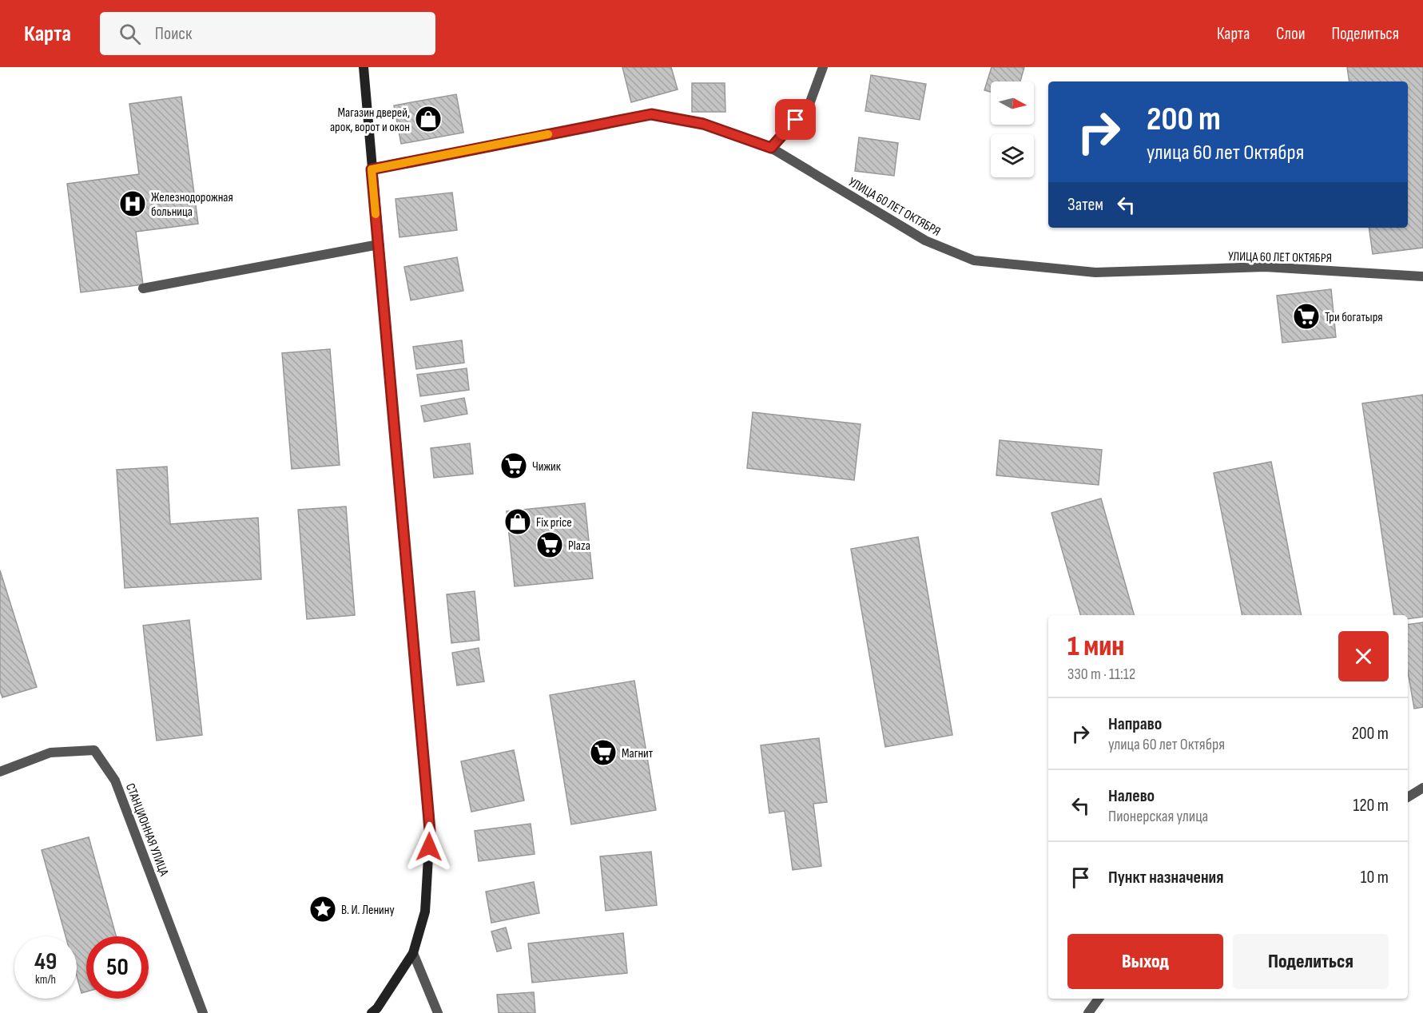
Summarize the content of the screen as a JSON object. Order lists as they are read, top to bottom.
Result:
{
  "streets": {
    "street": ["УЛИЦА 60 ЛЕТ ОКТЯБРЯ", "СТАНЦИОННАЯ УЛИЦА"]
  },
  "places": {
    "shop": ["Магазин дверей, арок, ворот и окон", "Fix price"],
    "hospital": ["Железнодорожная больница"],
    "supermarket": [
      "Три богатыря",
      "Чижик",
      "Plaza",
      "Магнит"
    ],
    "place": ["В. И. Ленину"]
  },
  "north": "right",
  "page": {
    "header": "Карта",
    "search": "Поиск",
    "nav": ["Карта", "Слои", "Поделиться"],
    "turn": ["200 m", "улица 60 лет Октября"],
    "then": "Затем",
    "heading": ["1 мин", "330 m · 11:12"],
    "list": [
      {
        "name": "Направо",
        "note": "улица 60 лет Октября",
        "value": "200 m"
      },
      {
        "name": "Налево",
        "note": "Пионерская улица",
        "value": "120 m"
      },
      {
        "name": "Пункт назначения",
        "value": "10 m"
      }
    ],
    "buttons": ["Выход", "Поделиться"],
    "speed": "49 km/h",
    "limit": "50"
  }
}
